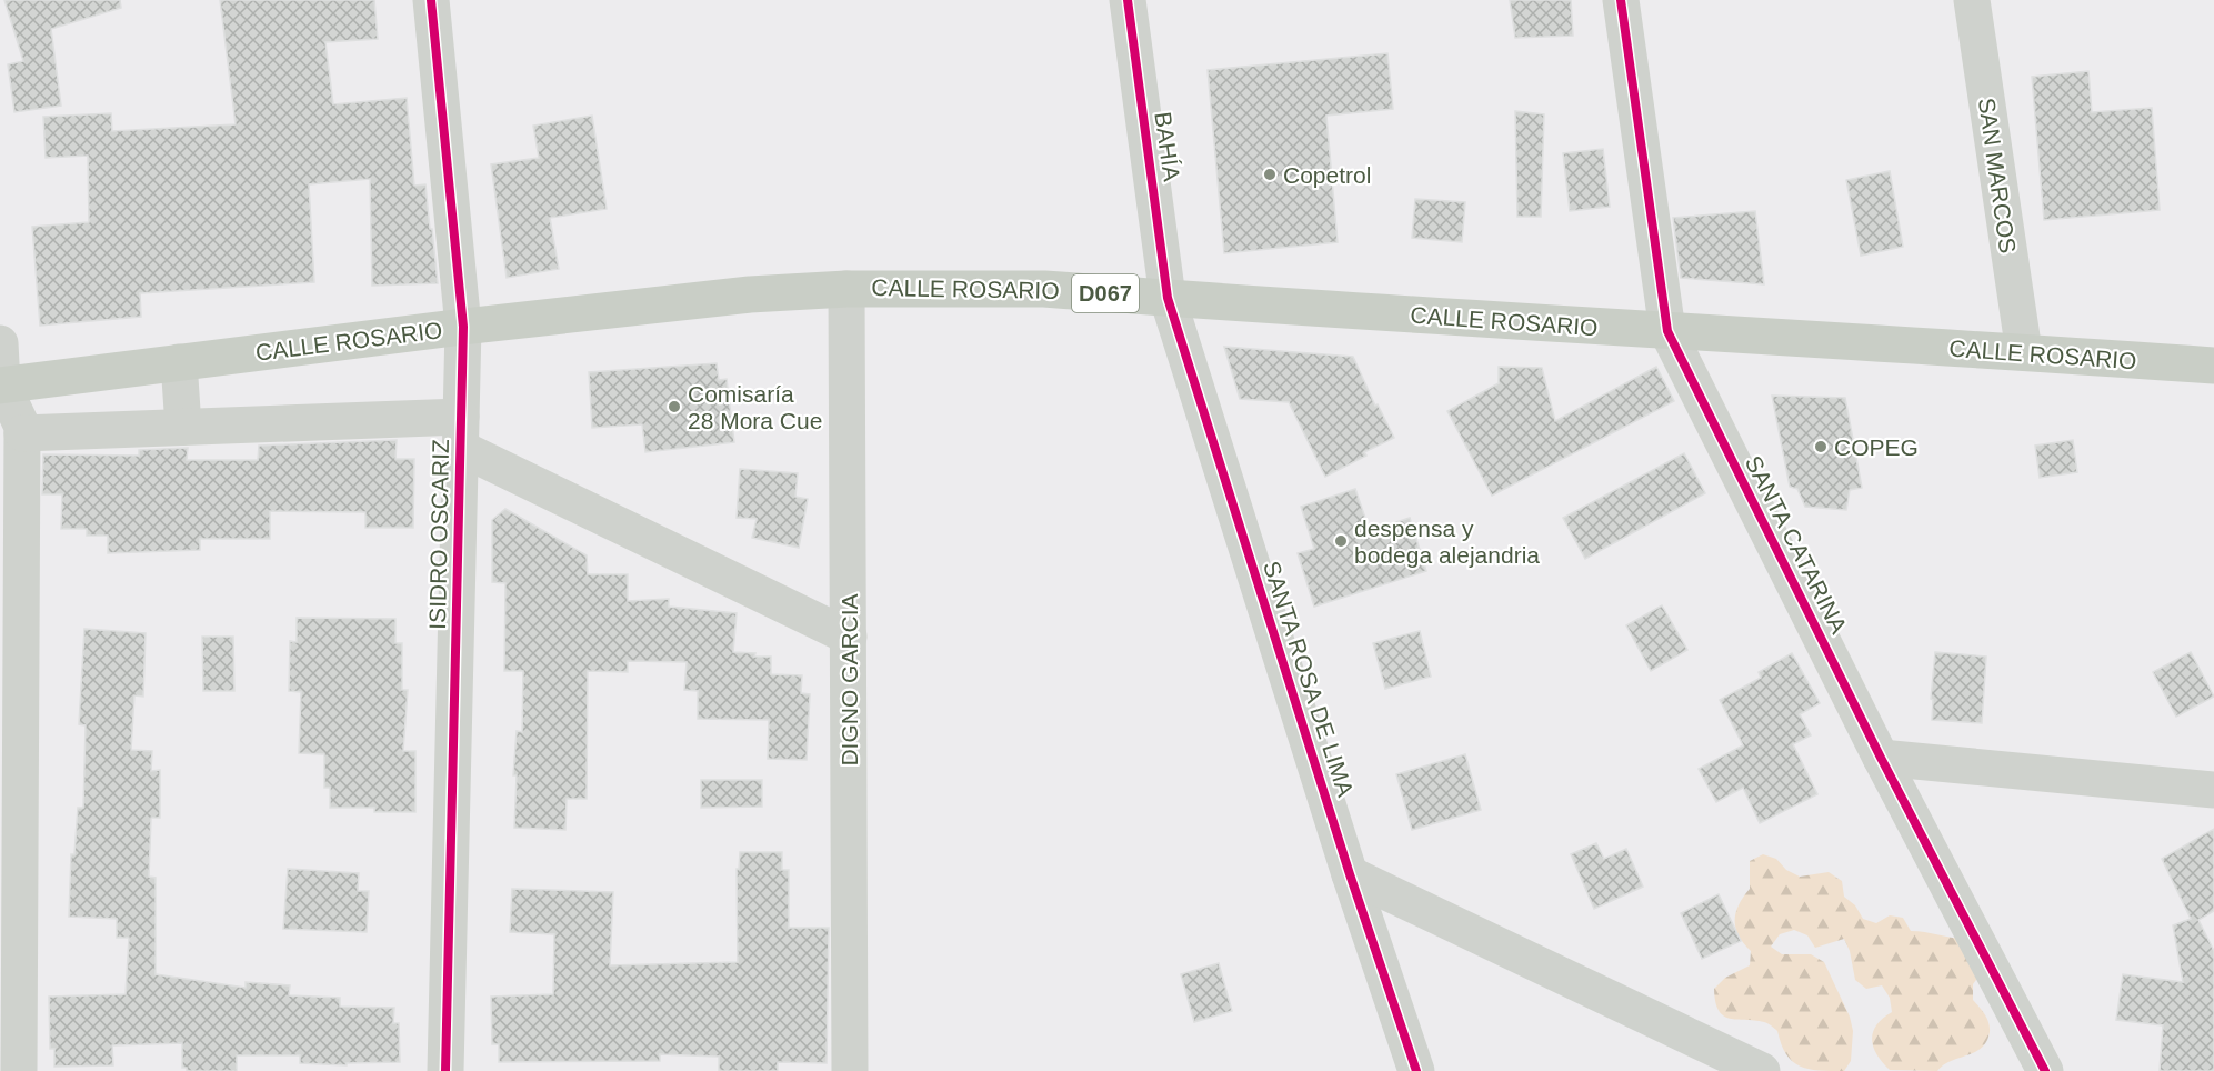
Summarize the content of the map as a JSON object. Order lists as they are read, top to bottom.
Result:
{
  "streets": {
    "main road": ["CALLE ROSARIO", "D067"],
    "street": [
      "BAHÍA",
      "SAN MARCOS",
      "ISIDRO OSCARIZ",
      "SANTA CATARINA",
      "SANTA ROSA DE LIMA",
      "DIGNO GARCIA"
    ]
  },
  "crossings": [
    ["BAHÍA", "CALLE ROSARIO"],
    ["BAHÍA", "SANTA ROSA DE LIMA"],
    ["SAN MARCOS", "CALLE ROSARIO"],
    ["CALLE ROSARIO", "ISIDRO OSCARIZ"],
    ["CALLE ROSARIO", "SANTA CATARINA"],
    ["CALLE ROSARIO", "SANTA ROSA DE LIMA"],
    ["CALLE ROSARIO", "DIGNO GARCIA"]
  ],
  "places": [
    "Copetrol",
    "Comisaría 28 Mora Cue",
    "COPEG",
    "despensa y bodega alejandria"
  ]
}
